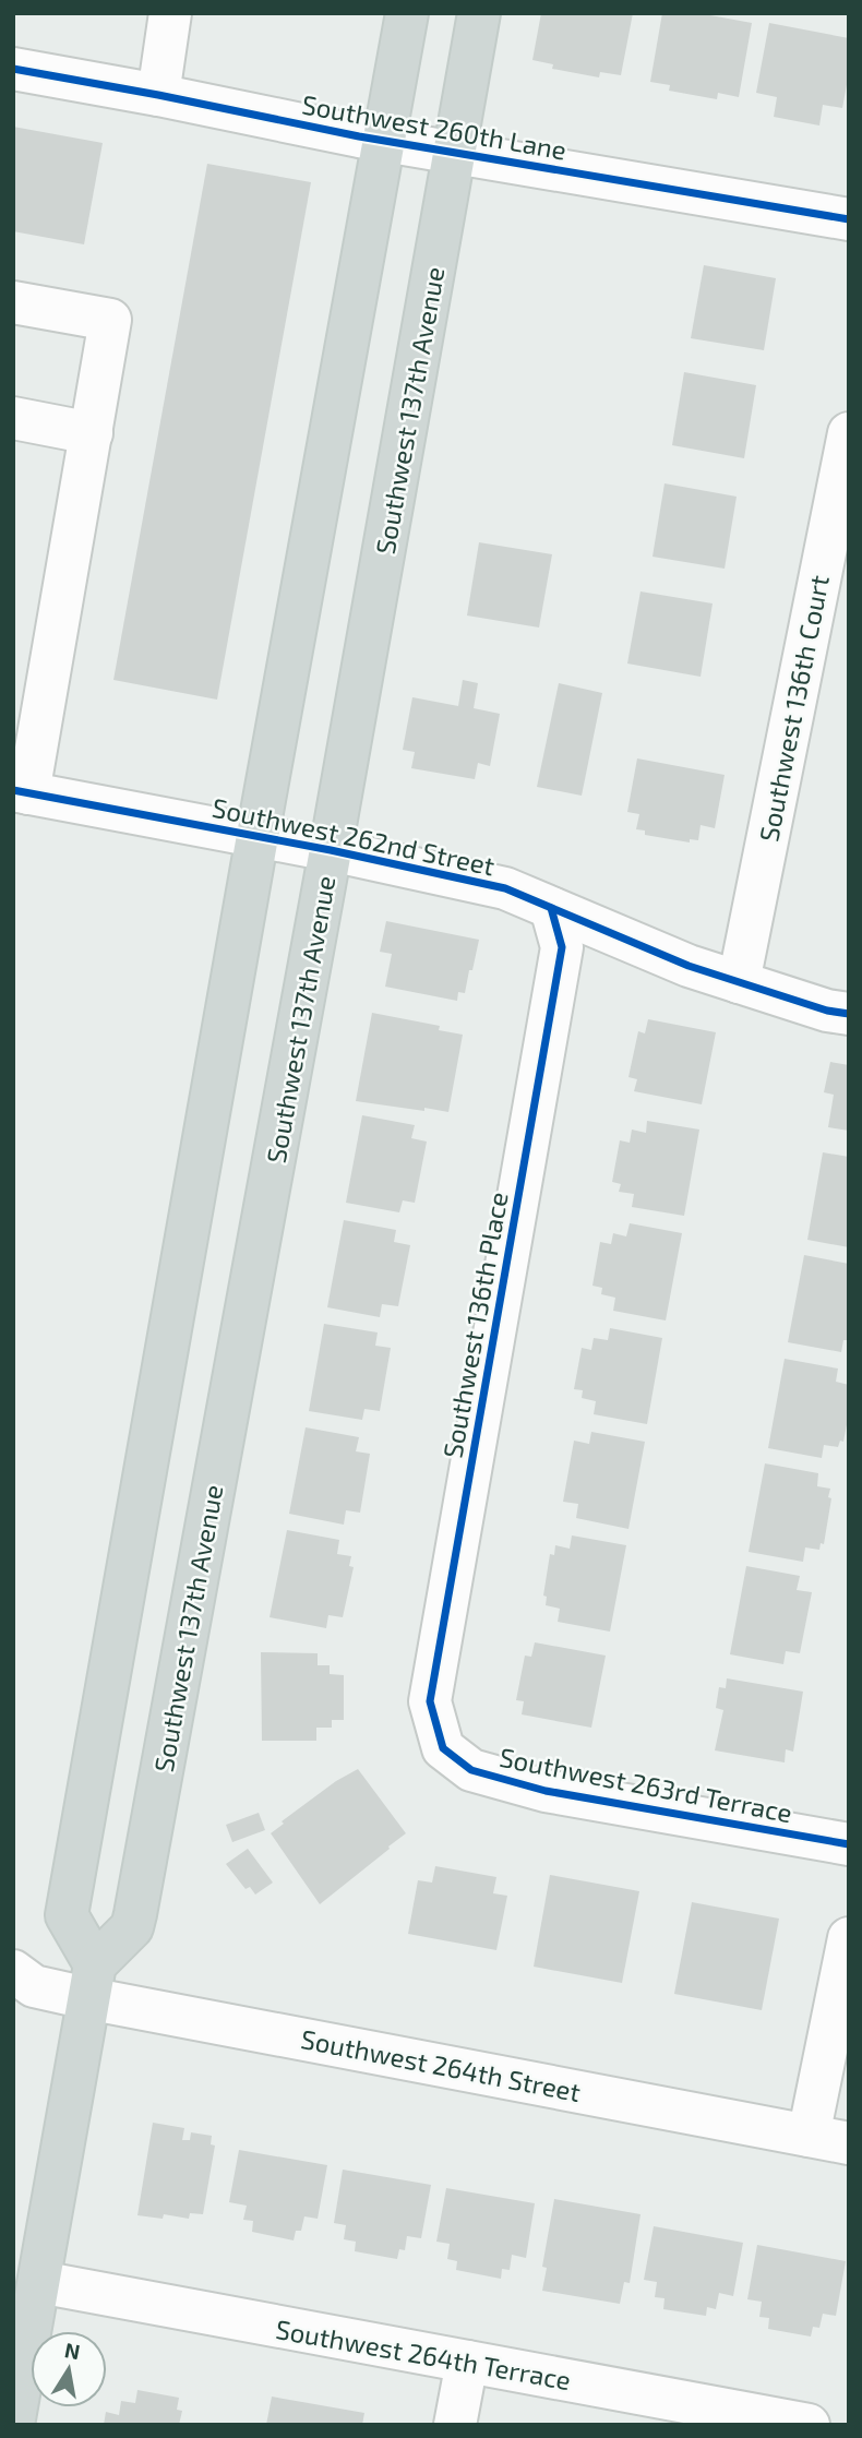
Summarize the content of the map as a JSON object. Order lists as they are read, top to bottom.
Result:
{
  "streets": {
    "main road": ["Southwest 137th Avenue"],
    "street": [
      "Southwest 260th Lane",
      "Southwest 136th Court",
      "Southwest 262nd Street",
      "Southwest 136th Place",
      "Southwest 263rd Terrace",
      "Southwest 264th Street",
      "Southwest 264th Terrace"
    ]
  },
  "crossings": [
    ["Southwest 260th Lane", "Southwest 137th Avenue"],
    ["Southwest 137th Avenue", "Southwest 262nd Street"],
    ["Southwest 137th Avenue", "Southwest 264th Street"],
    ["Southwest 136th Court", "Southwest 262nd Street"],
    ["Southwest 262nd Street", "Southwest 136th Place"],
    ["Southwest 136th Place", "Southwest 263rd Terrace"]
  ],
  "north": "top"
}
